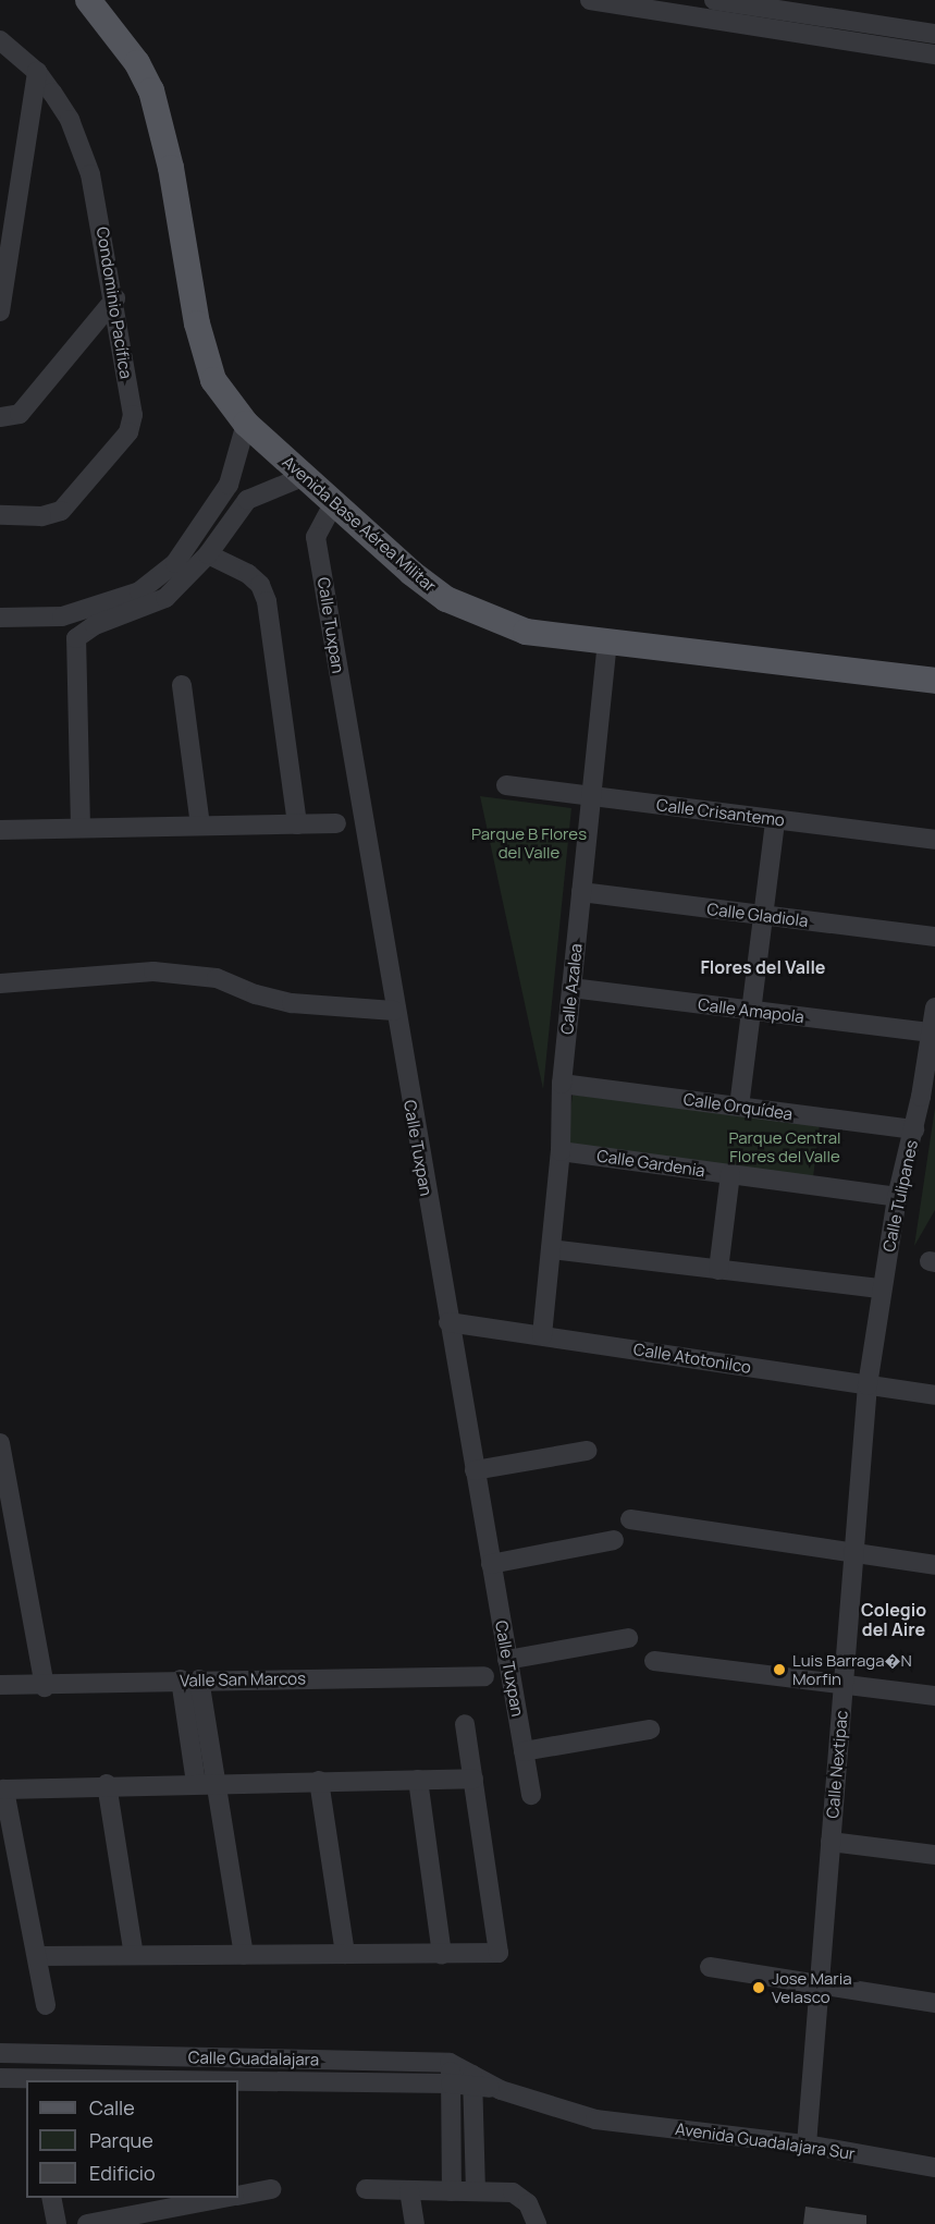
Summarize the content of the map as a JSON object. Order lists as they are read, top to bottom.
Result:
{
  "streets": {
    "main road": ["Avenida Base Aérea Militar"],
    "street": [
      "Condominio Pacífica",
      "Calle Tuxpan",
      "Calle Crisantemo",
      "Calle Gladiola",
      "Calle Azalea",
      "Calle Amapola",
      "Calle Orquídea",
      "Calle Gardenia",
      "Calle Tulipanes",
      "Calle Atotonilco",
      "Valle San Marcos",
      "Calle Nextipac",
      "Calle Guadalajara",
      "Avenida Guadalajara Sur"
    ]
  },
  "crossings": [
    ["Avenida Base Aérea Militar", "Calle Tuxpan"],
    ["Avenida Base Aérea Militar", "Calle Azalea"],
    ["Calle Tuxpan", "Calle Atotonilco"],
    ["Calle Crisantemo", "Calle Azalea"],
    ["Calle Gladiola", "Calle Azalea"],
    ["Calle Azalea", "Calle Amapola"],
    ["Calle Azalea", "Calle Orquídea"],
    ["Calle Azalea", "Calle Gardenia"],
    ["Calle Azalea", "Calle Atotonilco"],
    ["Calle Amapola", "Calle Tulipanes"],
    ["Calle Orquídea", "Calle Tulipanes"],
    ["Calle Gardenia", "Calle Tulipanes"],
    ["Calle Tulipanes", "Calle Atotonilco"],
    ["Calle Tulipanes", "Calle Nextipac"],
    ["Calle Atotonilco", "Calle Nextipac"],
    ["Calle Nextipac", "Avenida Guadalajara Sur"],
    ["Calle Guadalajara", "Avenida Guadalajara Sur"]
  ],
  "districts": ["Flores del Valle", "Colegio del Aire"],
  "parks": ["Parque B Flores del Valle", "Parque Central Flores del Valle"],
  "places": ["Luis Barraga�N Morfin", "Jose Maria Velasco"],
  "legend": ["Calle", "Parque", "Edificio"]
}
